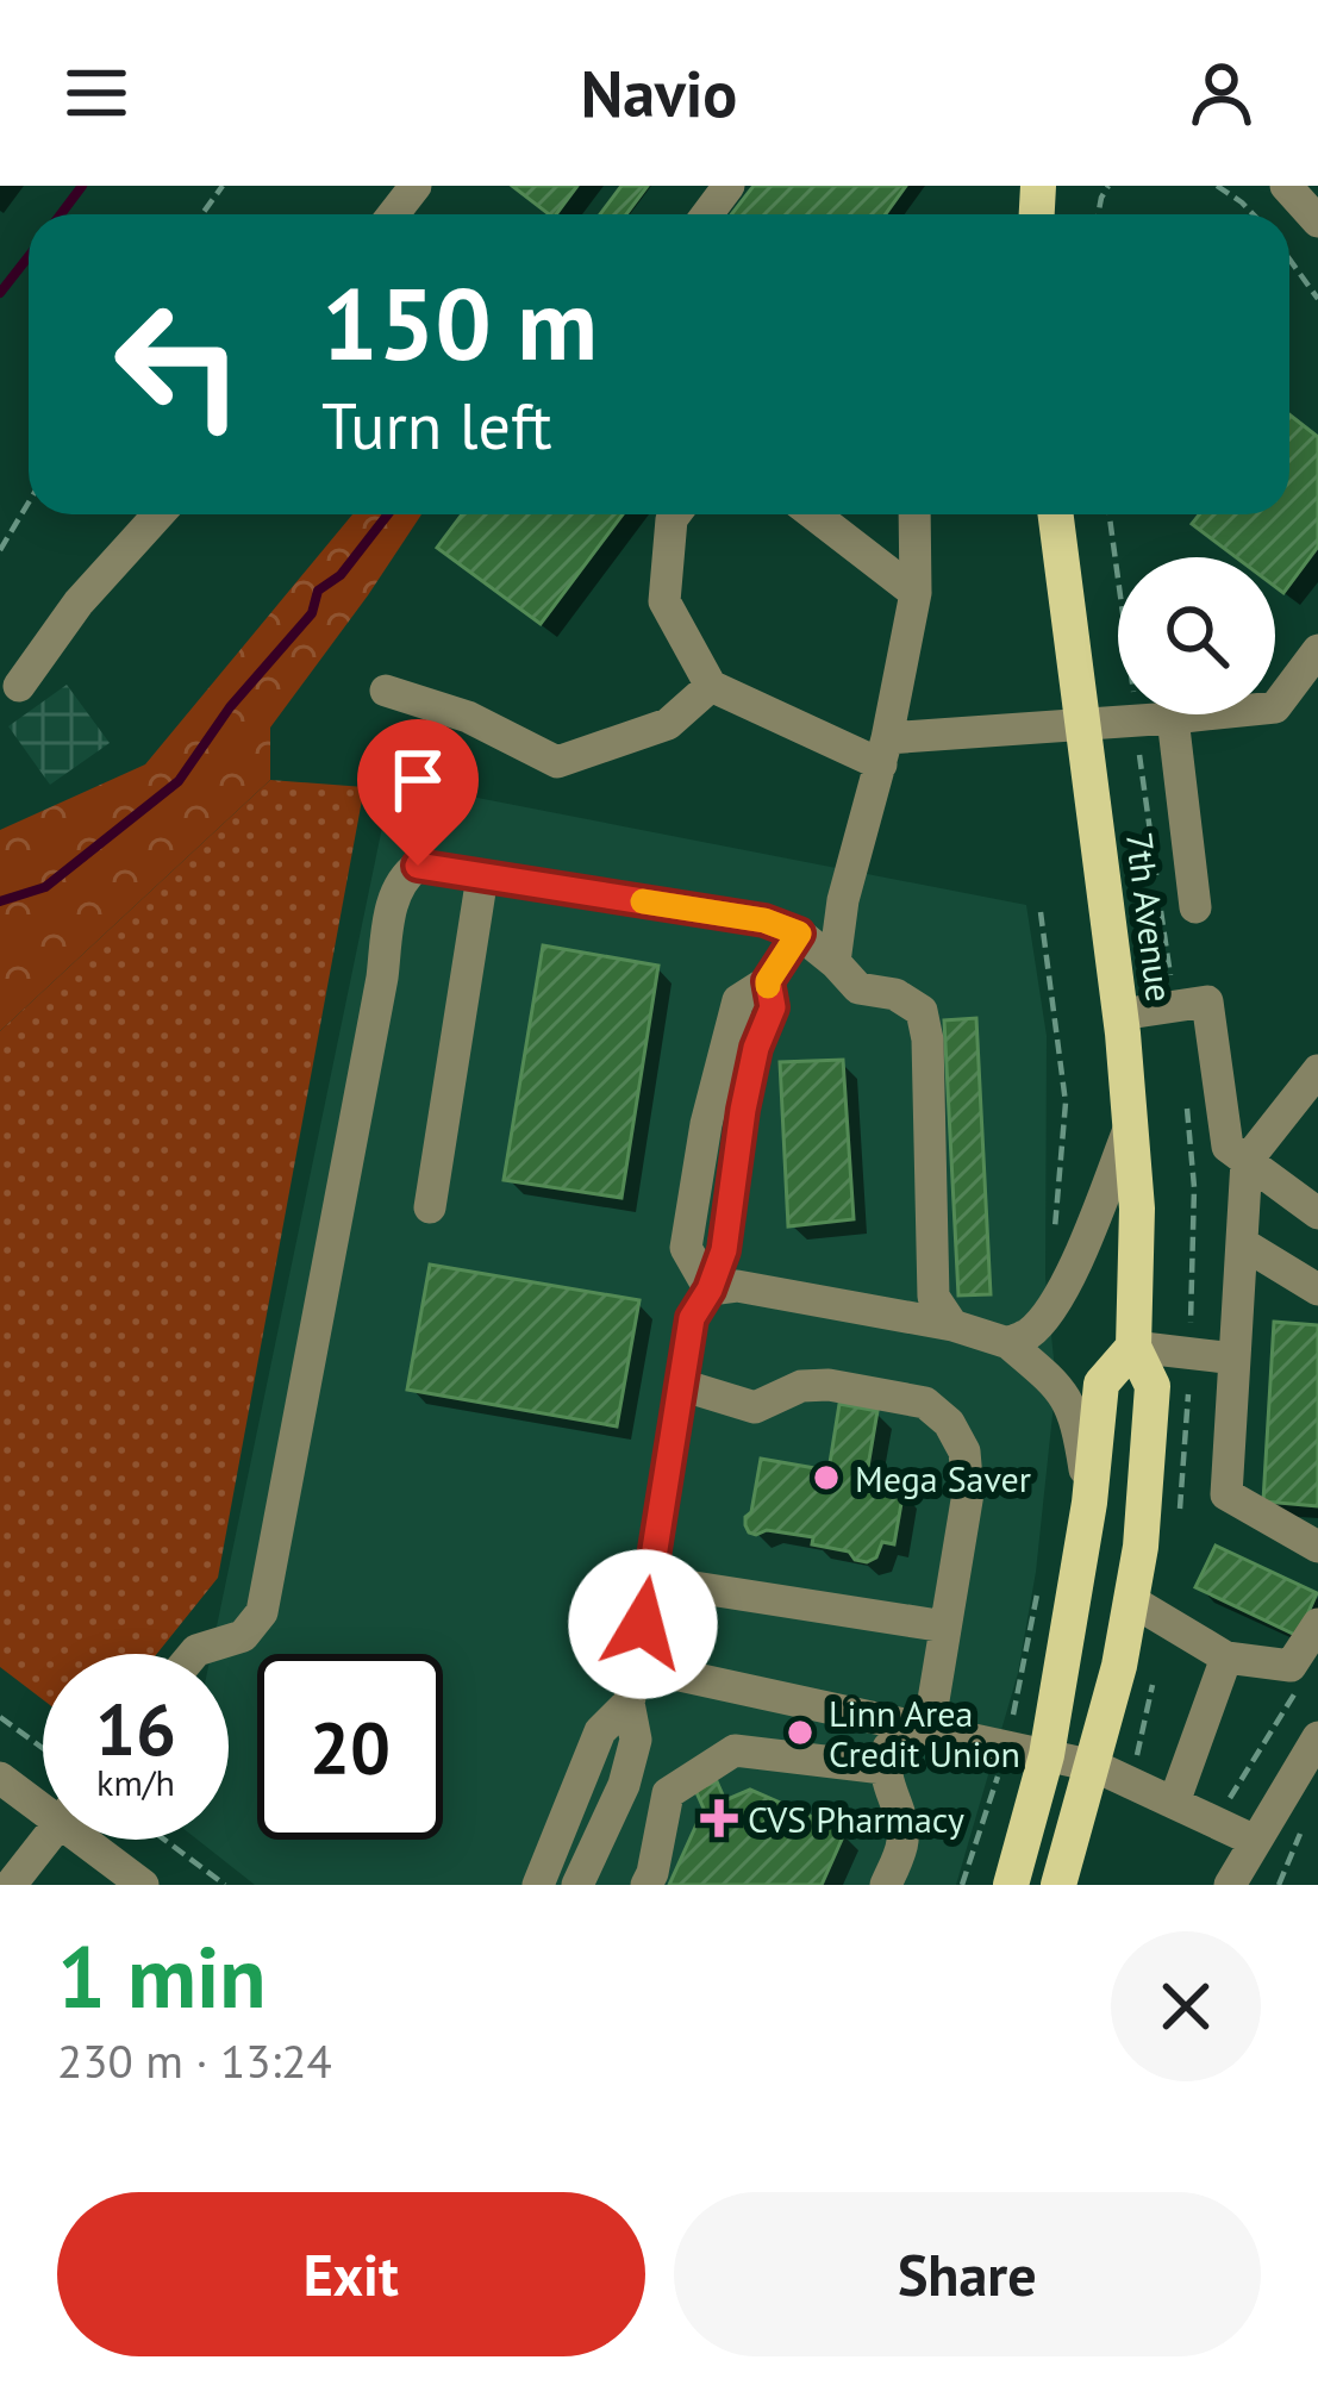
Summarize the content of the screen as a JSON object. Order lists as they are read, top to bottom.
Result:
{
  "streets": {
    "main road": ["7th Avenue"]
  },
  "places": {
    "other": ["Mega Saver", "Linn Area Credit Union"],
    "health": ["CVS Pharmacy"]
  },
  "page": {
    "header": "Navio",
    "turn": ["150 m", "Turn left"],
    "speed": "16 km/h",
    "limit": "20",
    "heading": ["1 min", "230 m · 13:24"],
    "buttons": ["Exit", "Share"]
  }
}
